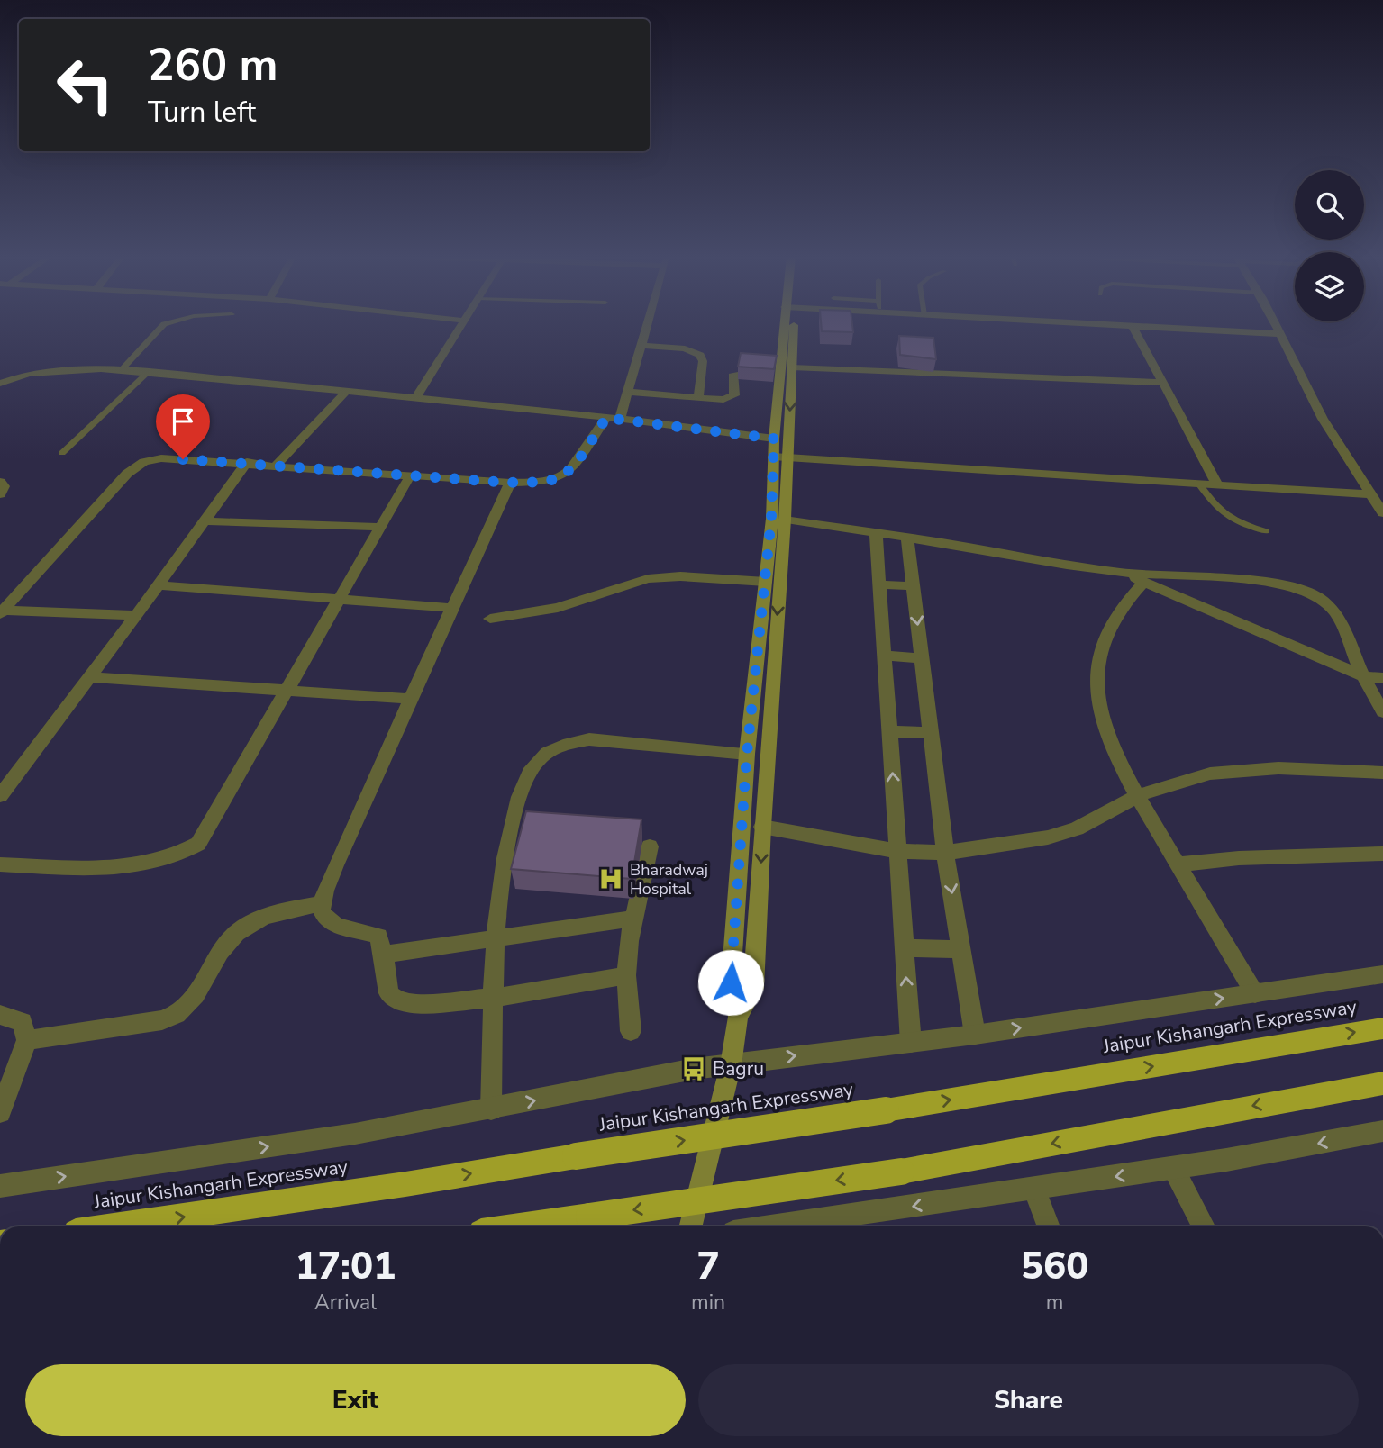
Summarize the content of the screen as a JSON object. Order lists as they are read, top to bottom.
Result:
{
  "streets": {
    "highway": ["Jaipur Kishangarh Expressway"]
  },
  "places": {
    "hospital": ["Bharadwaj Hospital"],
    "bus stop": ["Bagru"]
  },
  "page": {
    "turn": ["260 m", "Turn left"],
    "eta": [
      "17:01",
      "Arrival",
      "7",
      "min",
      "560",
      "m"
    ],
    "buttons": ["Exit", "Share"]
  }
}
